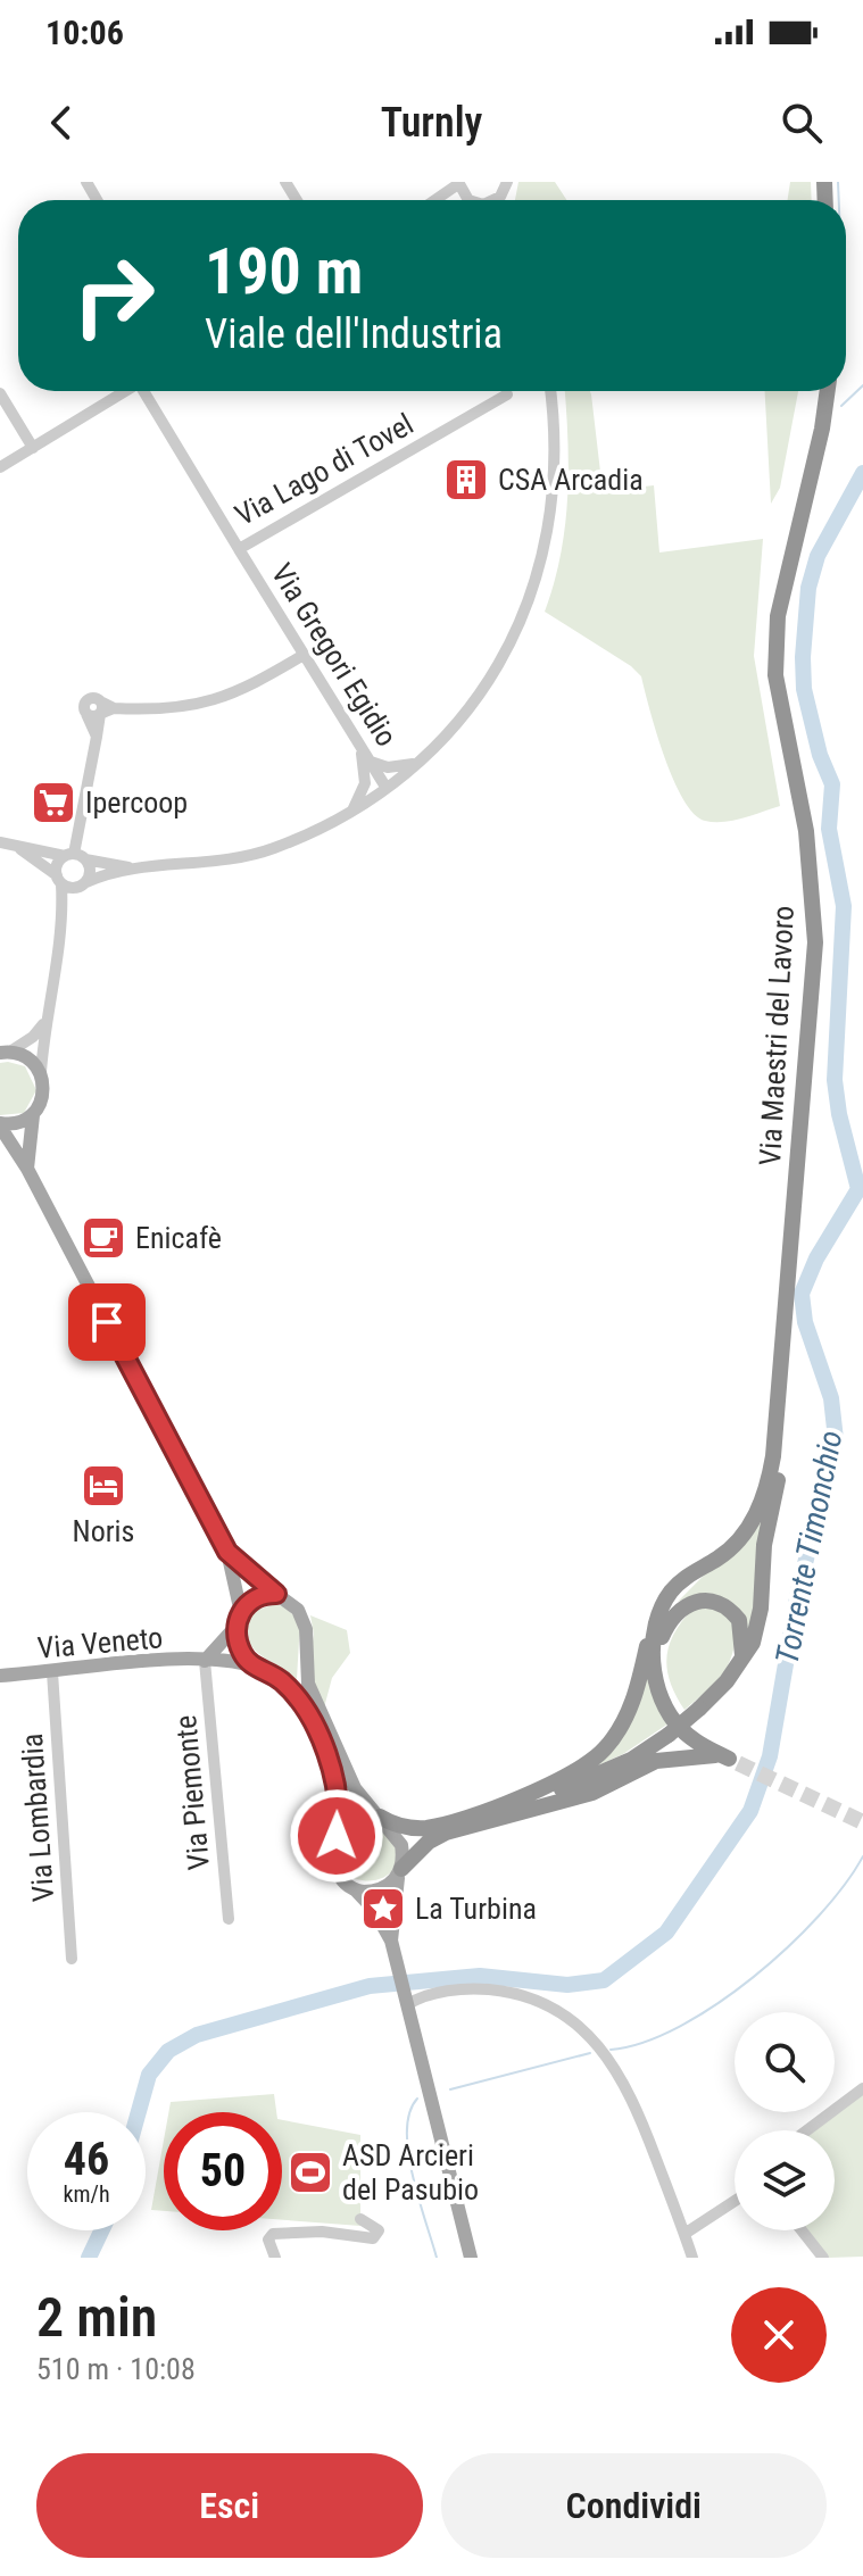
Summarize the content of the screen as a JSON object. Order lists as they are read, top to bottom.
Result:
{
  "streets": {
    "highway": ["Via Maestri del Lavoro"],
    "main road": ["Via Veneto"],
    "street": [
      "Via Lago di Tovel",
      "Via Gregori Egidio",
      "Via Piemonte",
      "Via Lombardia"
    ]
  },
  "crossings": [
    ["Via Lago di Tovel", "Via Gregori Egidio"],
    ["Via Veneto", "Via Piemonte"],
    ["Via Veneto", "Via Lombardia"]
  ],
  "water": ["Torrente Timonchio"],
  "places": {
    "building": ["CSA Arcadia"],
    "supermarket": ["Ipercoop"],
    "cafe": ["Enicafè"],
    "hotel": ["Noris"],
    "place": ["La Turbina"],
    "sports": ["ASD Arcieri del Pasubio"]
  },
  "page": {
    "status": "10:06",
    "header": "Turnly",
    "turn": ["190 m", "Viale dell'Industria"],
    "speed": "46 km/h",
    "limit": "50",
    "heading": ["2 min", "510 m · 10:08"],
    "buttons": ["Esci", "Condividi"]
  }
}
